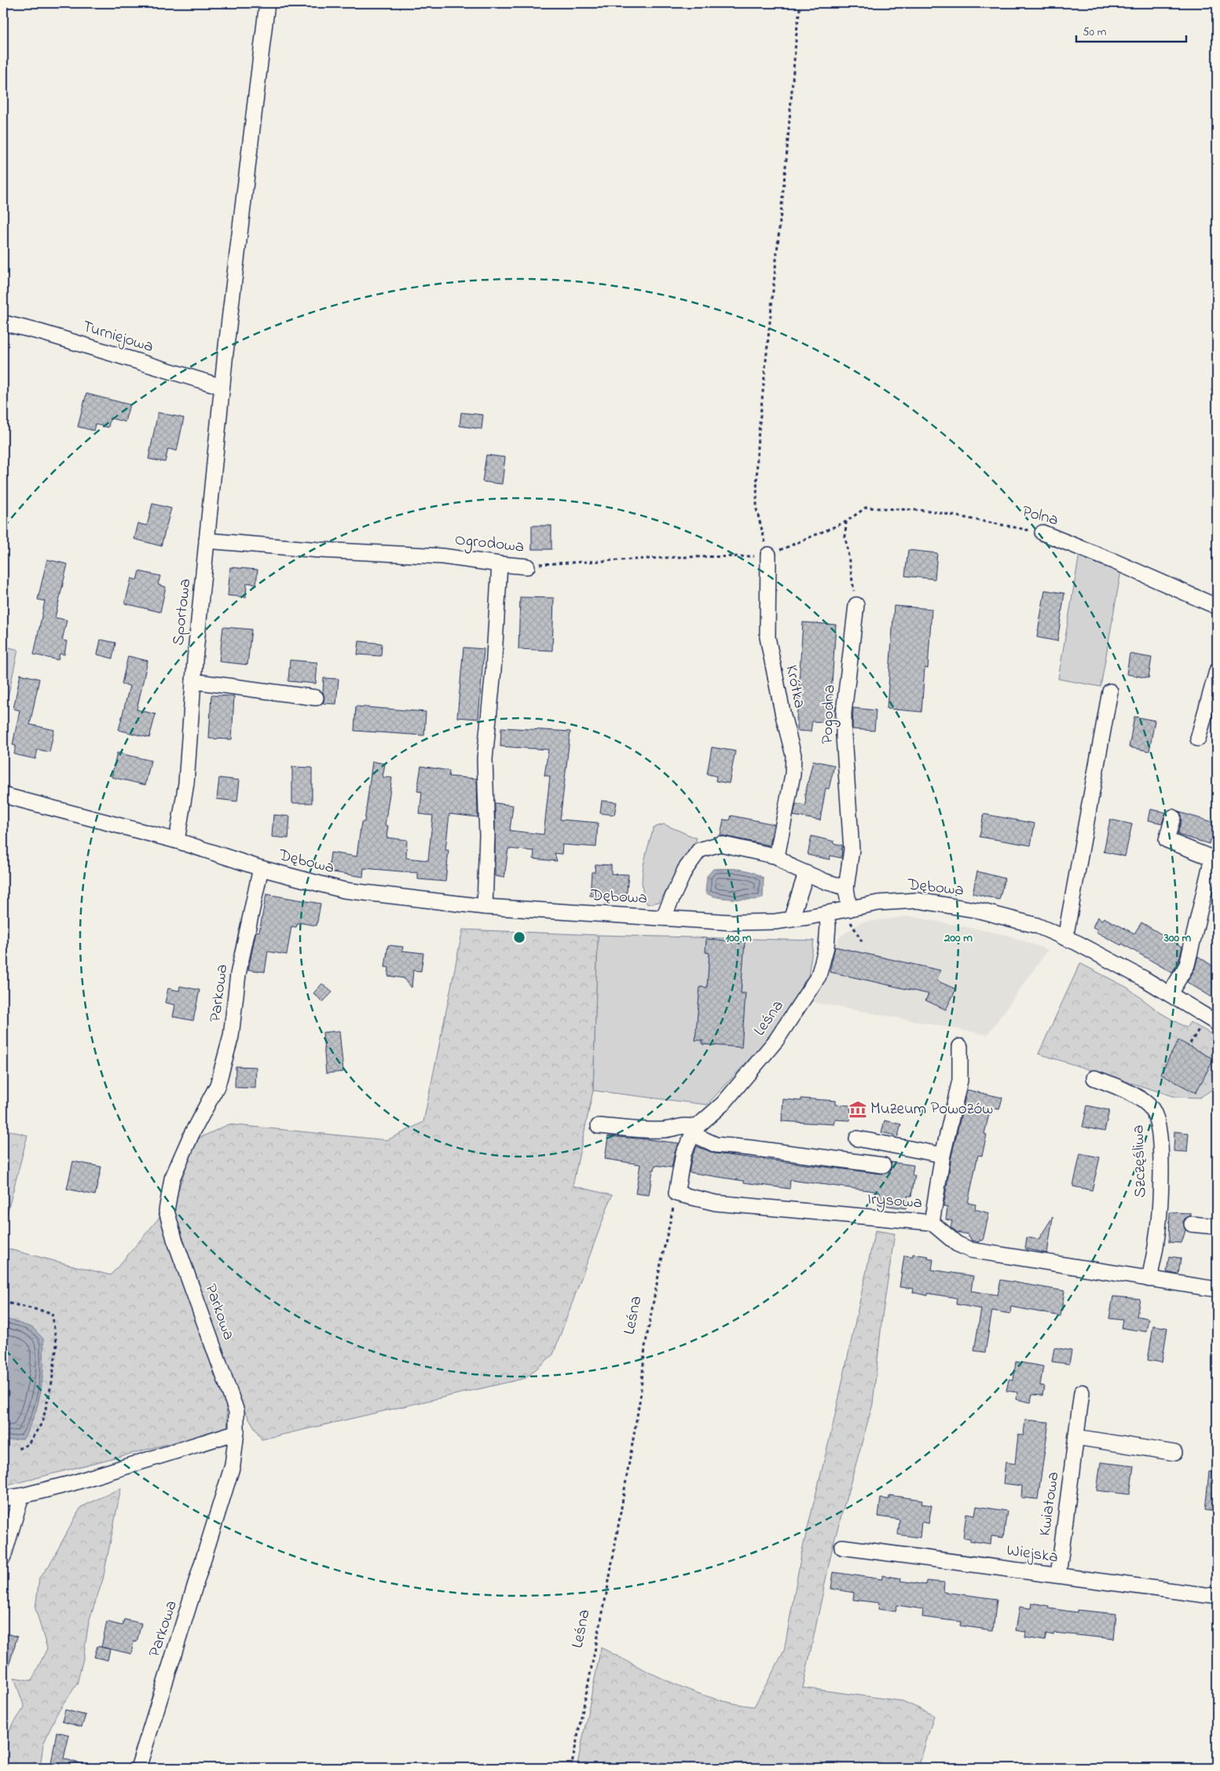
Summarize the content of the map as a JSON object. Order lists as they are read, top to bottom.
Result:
{
  "streets": {
    "street": [
      "Turniejowa",
      "Polna",
      "Ogrodowa",
      "Sportowa",
      "Krótka",
      "Pogodna",
      "Dębowa",
      "Parkowa",
      "Leśna",
      "Szczęśliwa",
      "Irysowa",
      "Kwiatowa",
      "Wiejska"
    ]
  },
  "crossings": [
    ["Turniejowa", "Sportowa"],
    ["Polna", "Ogrodowa"],
    ["Polna", "Krótka"],
    ["Ogrodowa", "Sportowa"],
    ["Ogrodowa", "Krótka"],
    ["Sportowa", "Dębowa"],
    ["Pogodna", "Dębowa"],
    ["Dębowa", "Parkowa"],
    ["Dębowa", "Leśna"],
    ["Leśna", "Irysowa"],
    ["Szczęśliwa", "Irysowa"],
    ["Kwiatowa", "Wiejska"]
  ],
  "places": {
    "museum": ["Muzeum Powozów"]
  },
  "scale_bar": "50 m",
  "rings": ["100 m", "200 m", "300 m"]
}
